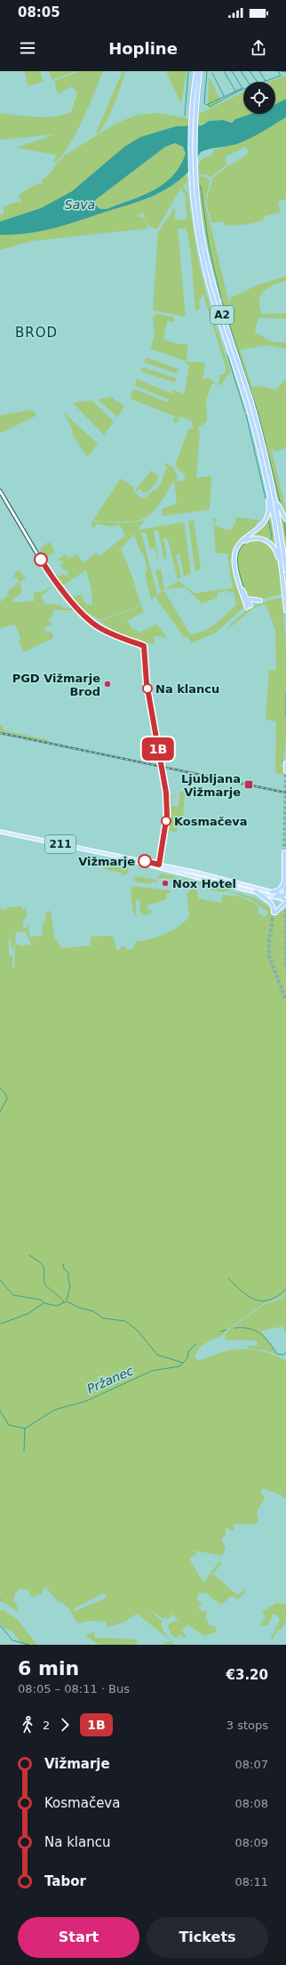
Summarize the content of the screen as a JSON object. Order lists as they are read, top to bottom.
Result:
{
  "streets": {
    "highway": ["A2"],
    "main road": ["211"]
  },
  "districts": ["BROD"],
  "water": ["Sava", "Pržanec"],
  "places": {
    "other": [
      "PGD Vižmarje Brod",
      "Na klancu",
      "Kosmačeva",
      "Vižmarje",
      "Nox Hotel"
    ],
    "transit": ["Ljubljana Vižmarje"]
  },
  "lines": ["bus line 1B"],
  "page": {
    "status": "08:05",
    "header": "Hopline",
    "on_map": "1B",
    "heading": ["6 min", "08:05 – 08:11 · Bus", "€3.20"],
    "legs": ["2", "1B", "3 stops"],
    "list": [
      {
        "name": "Vižmarje",
        "value": "08:07"
      },
      {
        "name": "Kosmačeva",
        "value": "08:08"
      },
      {
        "name": "Na klancu",
        "value": "08:09"
      },
      {
        "name": "Tabor",
        "value": "08:11"
      }
    ],
    "buttons": ["Start", "Tickets"]
  }
}
